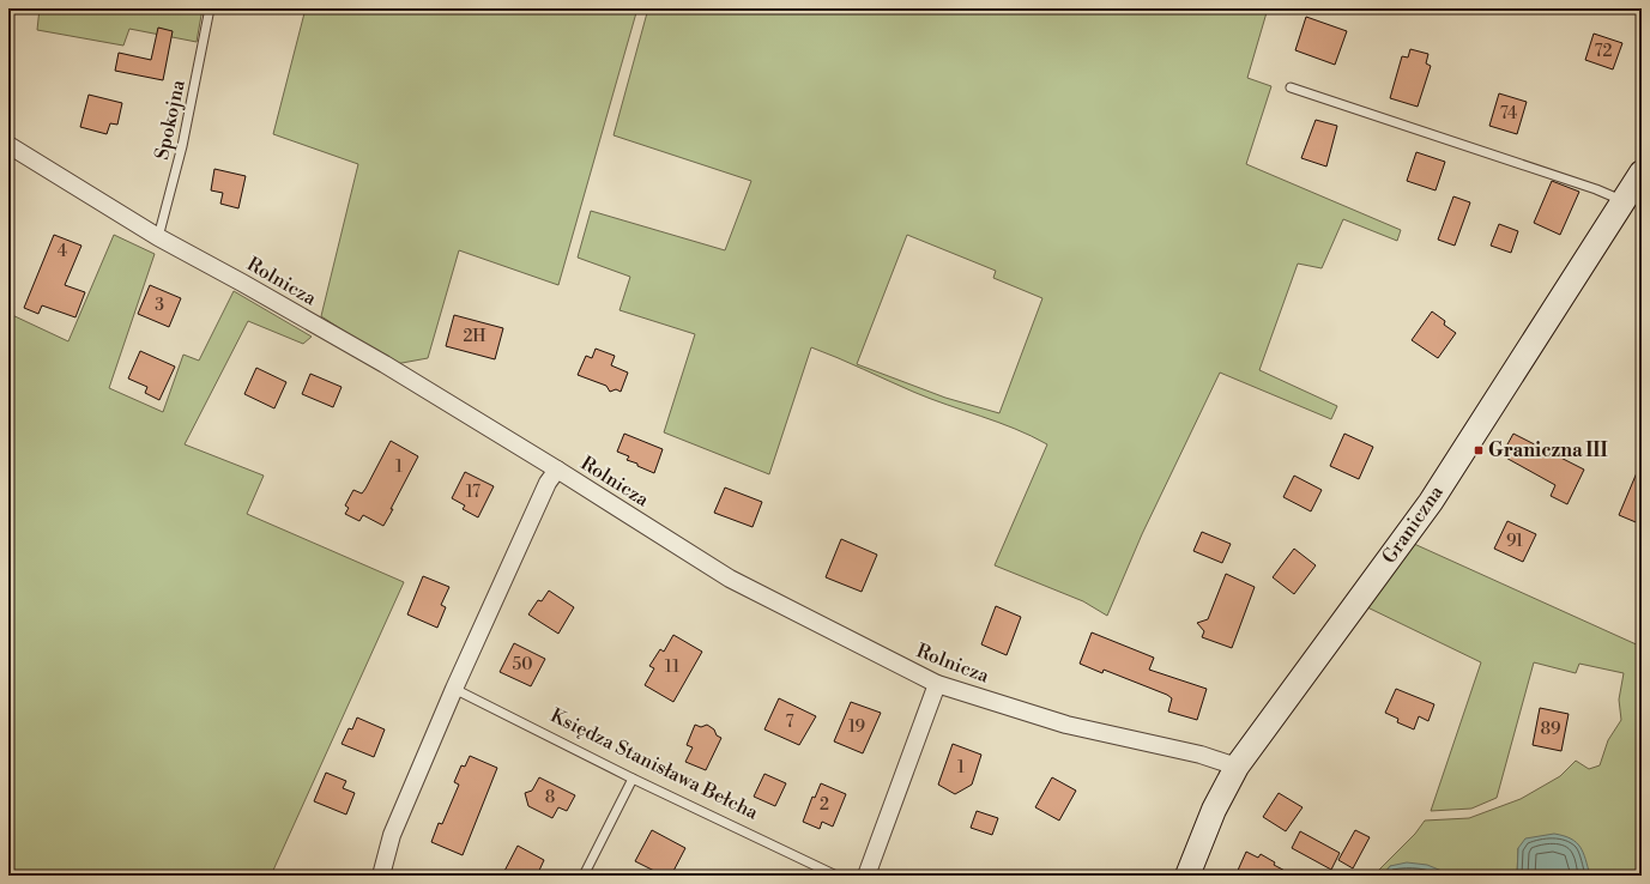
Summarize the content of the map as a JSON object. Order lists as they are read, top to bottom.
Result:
{
  "streets": {
    "street": ["Rolnicza", "Graniczna"],
    "lane": ["Spokojna", "Księdza Stanisława Bełcha"]
  },
  "crossings": [
    ["Spokojna", "Rolnicza"],
    ["Rolnicza", "Graniczna"]
  ],
  "places": {
    "transit": ["Graniczna III"]
  },
  "house_numbers": [
    "72",
    "74",
    "4",
    "3",
    "2H",
    "1",
    "17",
    "91",
    "50",
    "11",
    "7",
    "19",
    "89",
    "1",
    "8",
    "2"
  ]
}
